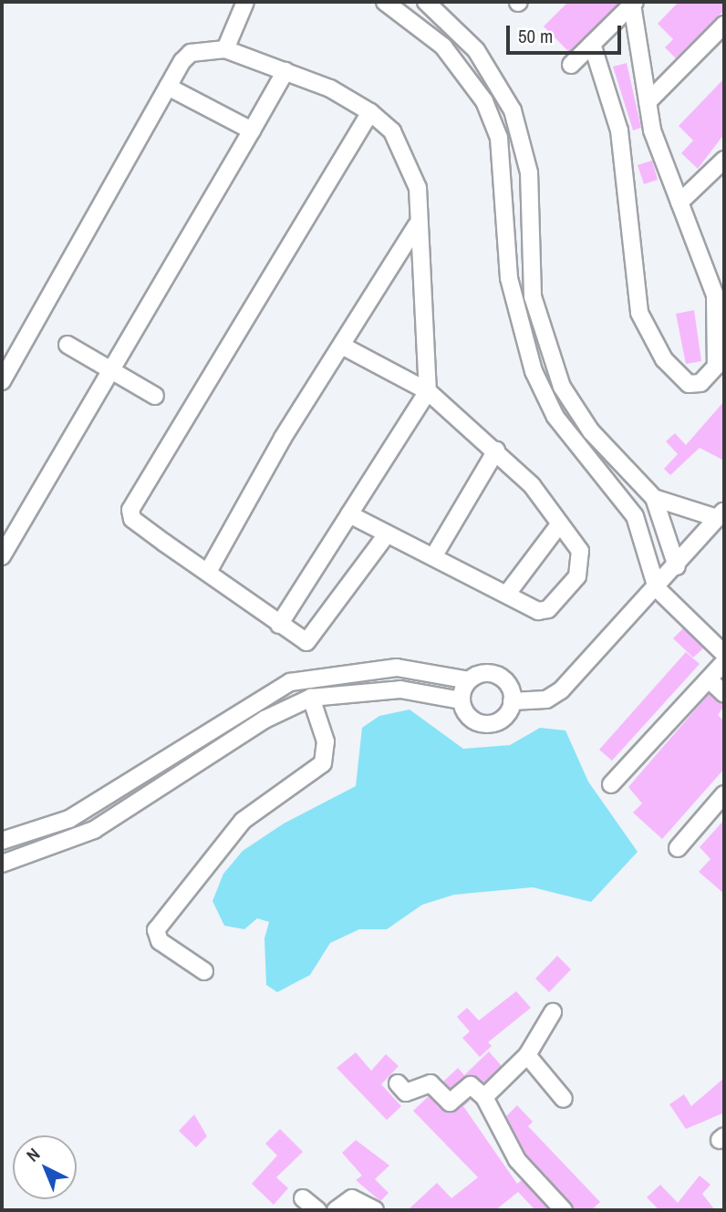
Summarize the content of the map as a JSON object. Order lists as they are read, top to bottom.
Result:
{
  "scale_bar": "50 m",
  "north": "top left"
}
